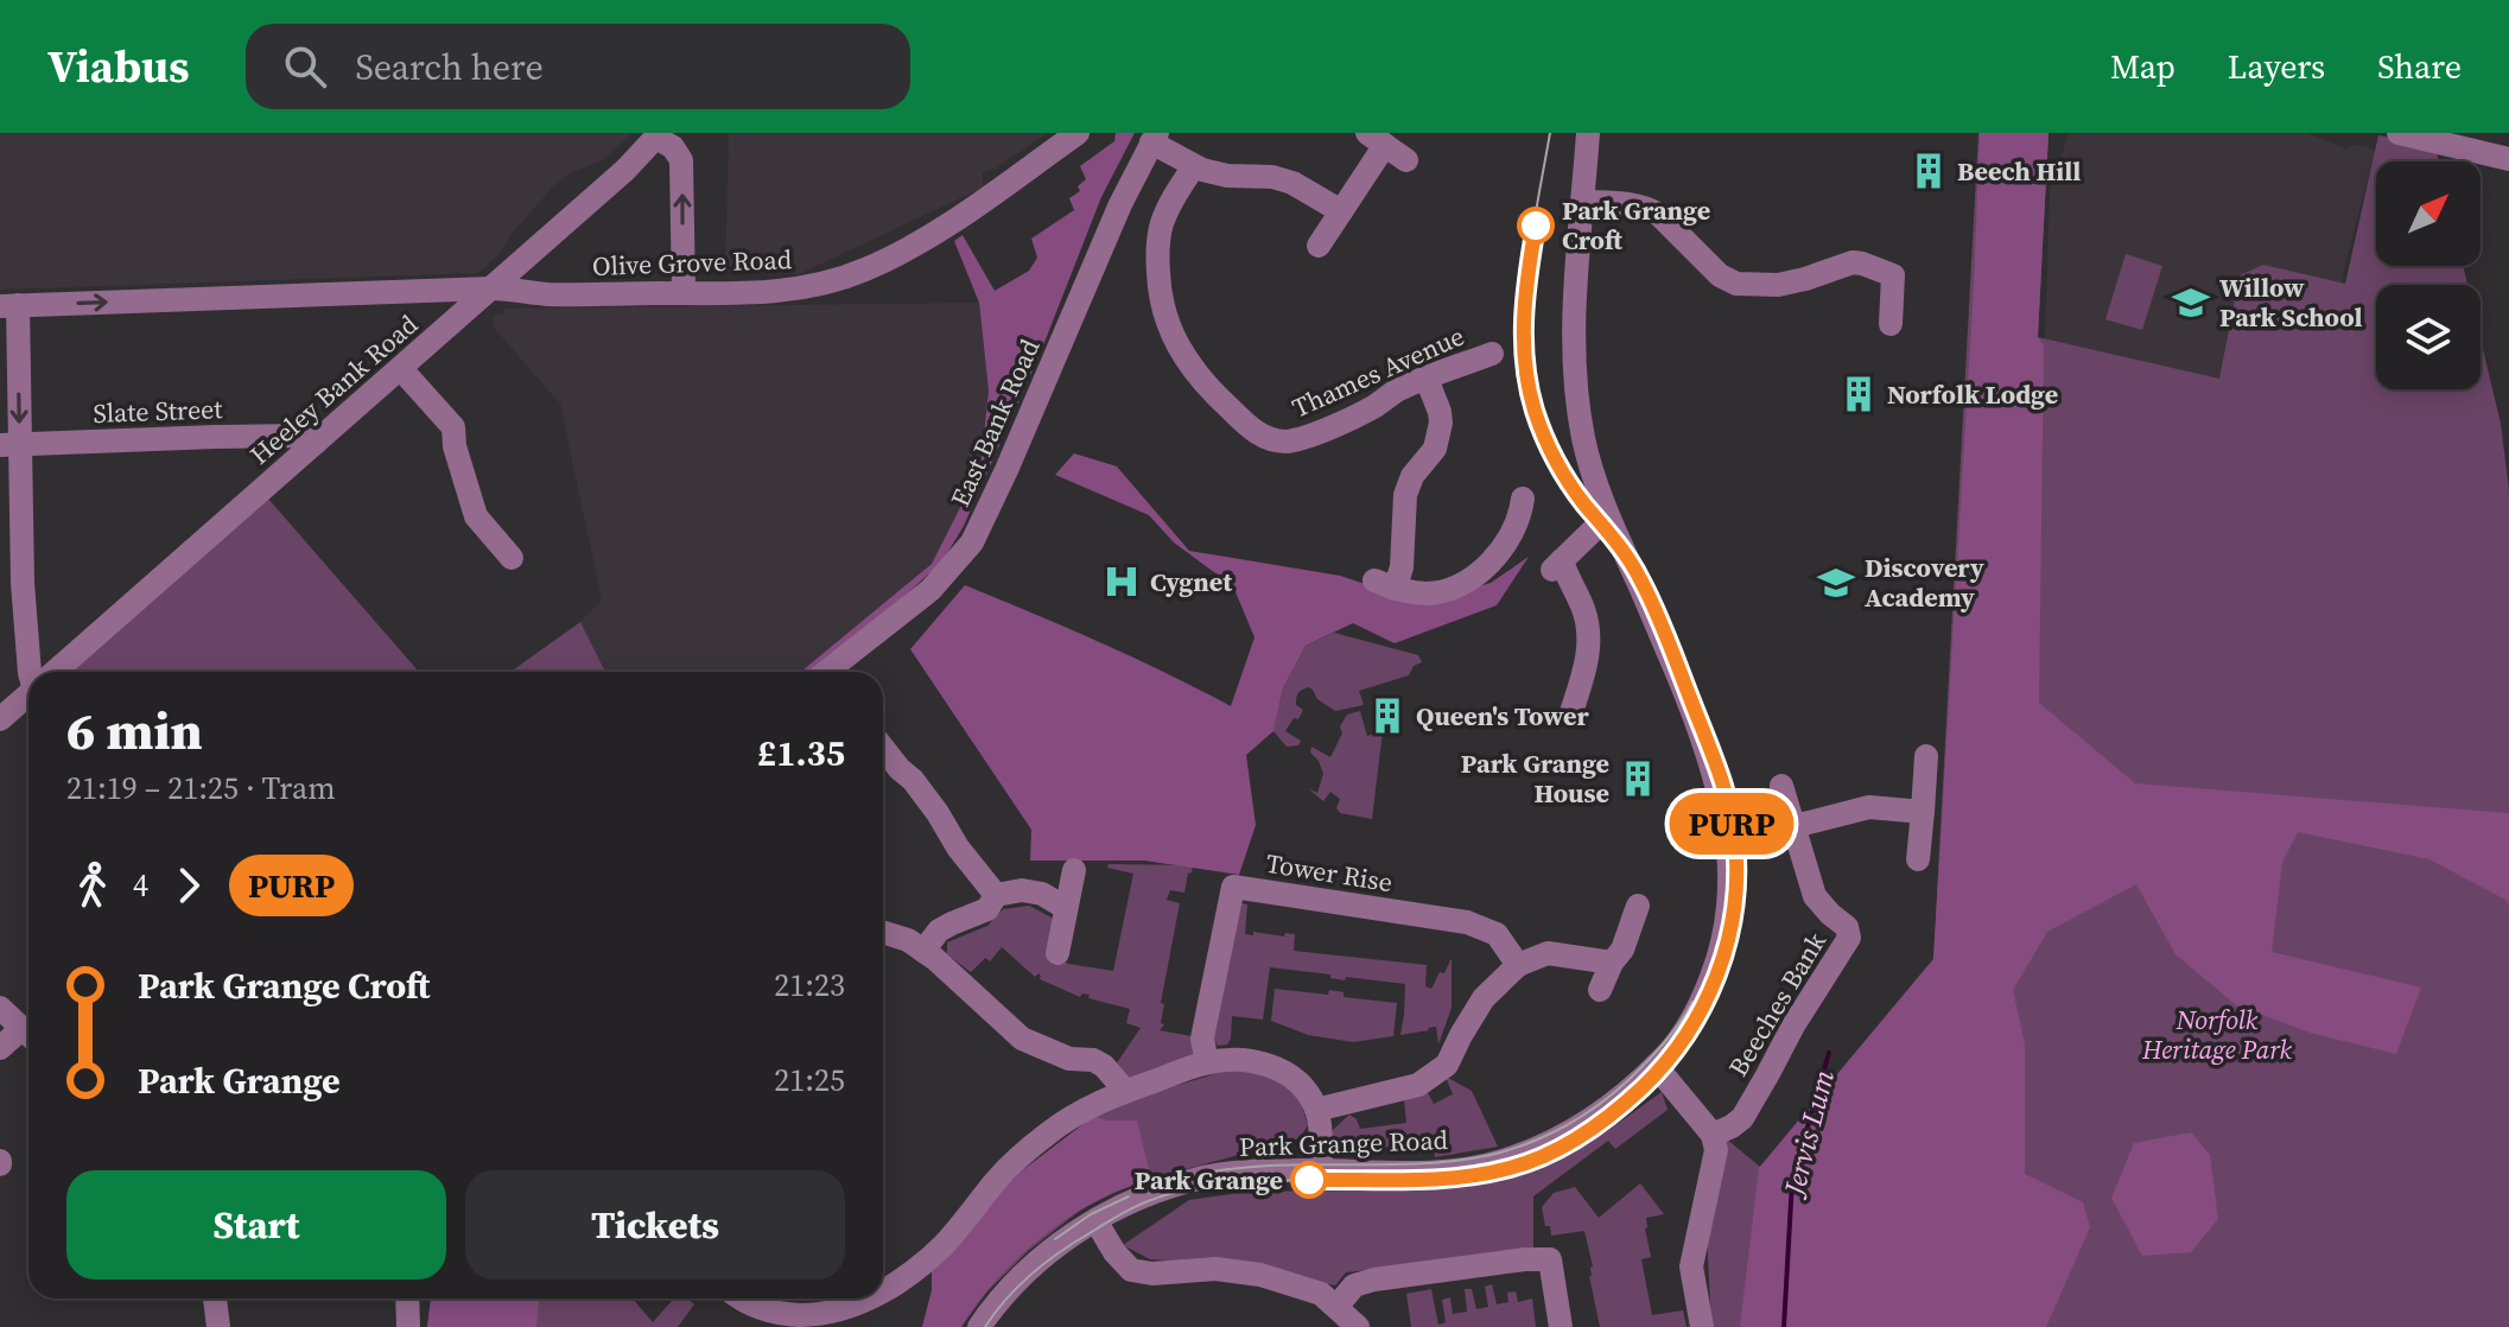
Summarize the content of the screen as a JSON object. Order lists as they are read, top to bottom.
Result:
{
  "streets": {
    "street": [
      "Olive Grove Road",
      "Thames Avenue",
      "Heeley Bank Road",
      "Slate Street",
      "East Bank Road",
      "Tower Rise",
      "Beeches Bank",
      "Park Grange Road"
    ]
  },
  "crossings": [
    ["Olive Grove Road", "Heeley Bank Road"],
    ["Heeley Bank Road", "Slate Street"]
  ],
  "one_way": ["Olive Grove Road"],
  "water": ["Jervis Lum"],
  "parks": ["Norfolk Heritage Park"],
  "places": {
    "building": [
      "Beech Hill",
      "Norfolk Lodge",
      "Queen's Tower",
      "Park Grange House"
    ],
    "other": ["Park Grange Croft", "Park Grange"],
    "school or university": ["Willow Park School", "Discovery Academy"],
    "hospital": ["Cygnet"]
  },
  "lines": ["tram line PURP"],
  "north": "top right",
  "page": {
    "header": "Viabus",
    "search": "Search here",
    "nav": ["Map", "Layers", "Share"],
    "on_map": "PURP",
    "heading": ["6 min", "21:19 – 21:25 · Tram", "£1.35"],
    "legs": ["4", "PURP"],
    "list": [
      {
        "name": "Park Grange Croft",
        "value": "21:23"
      },
      {
        "name": "Park Grange",
        "value": "21:25"
      }
    ],
    "buttons": ["Start", "Tickets"]
  }
}
